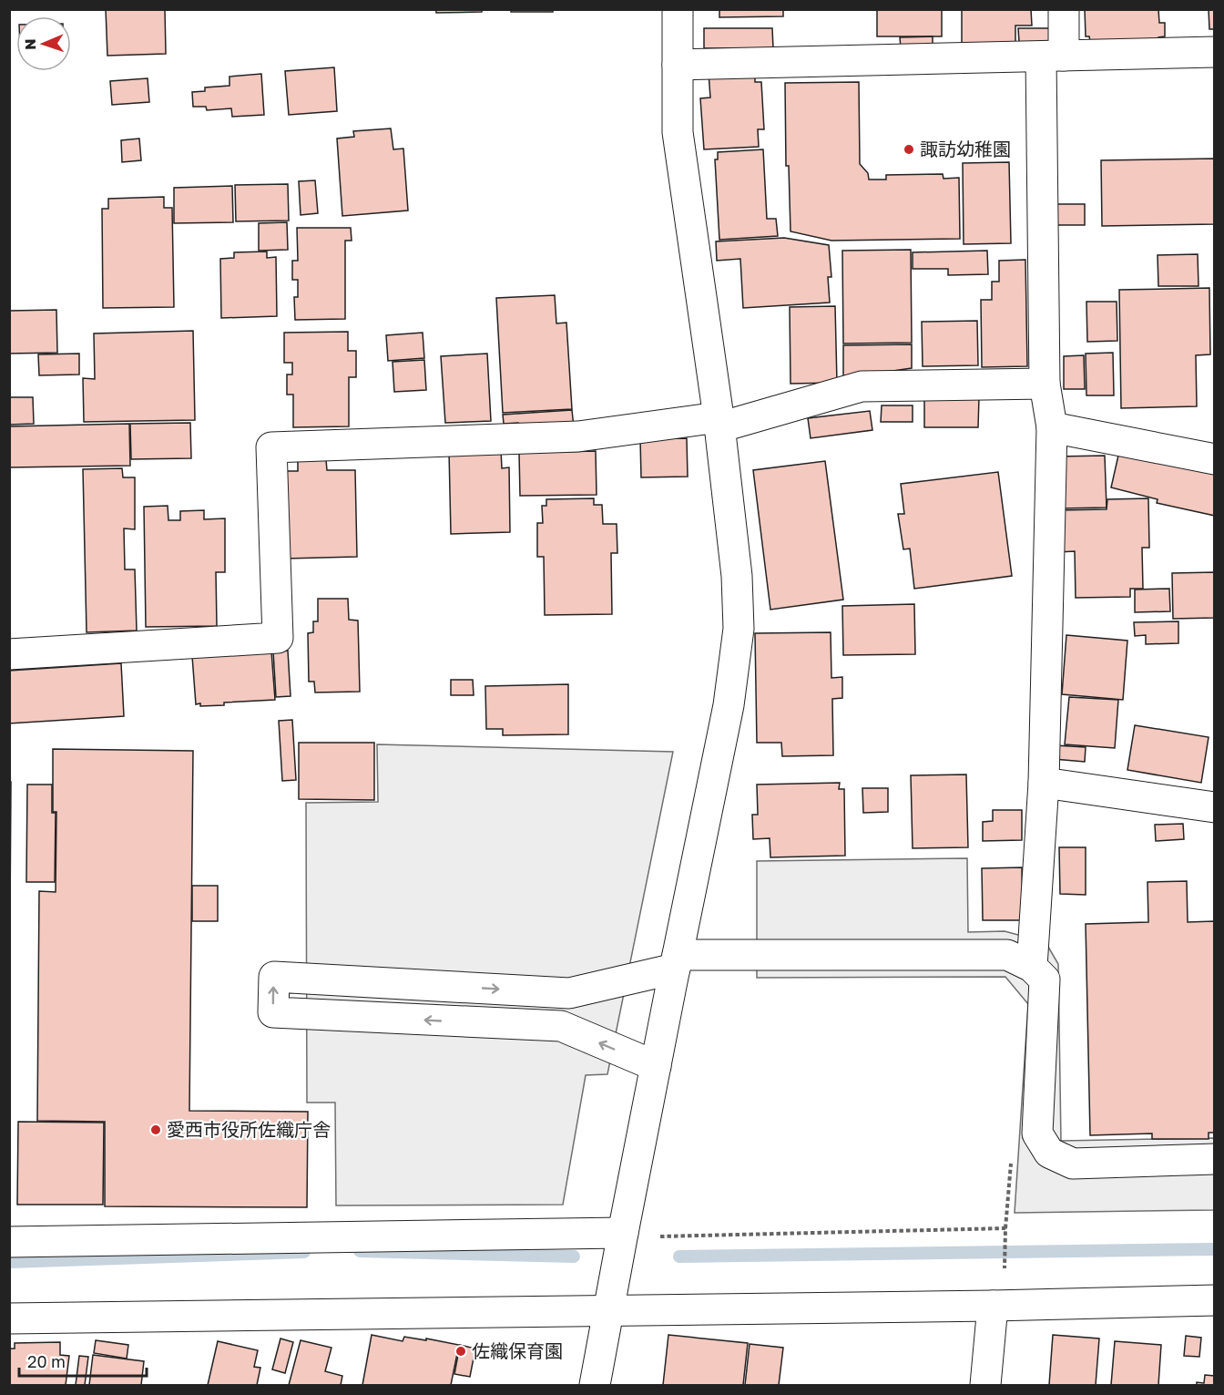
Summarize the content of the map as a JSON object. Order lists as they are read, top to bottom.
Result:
{
  "places": ["諏訪幼稚園", "愛西市役所佐織庁舎", "佐織保育園"],
  "scale_bar": "20 m",
  "north": "left"
}
